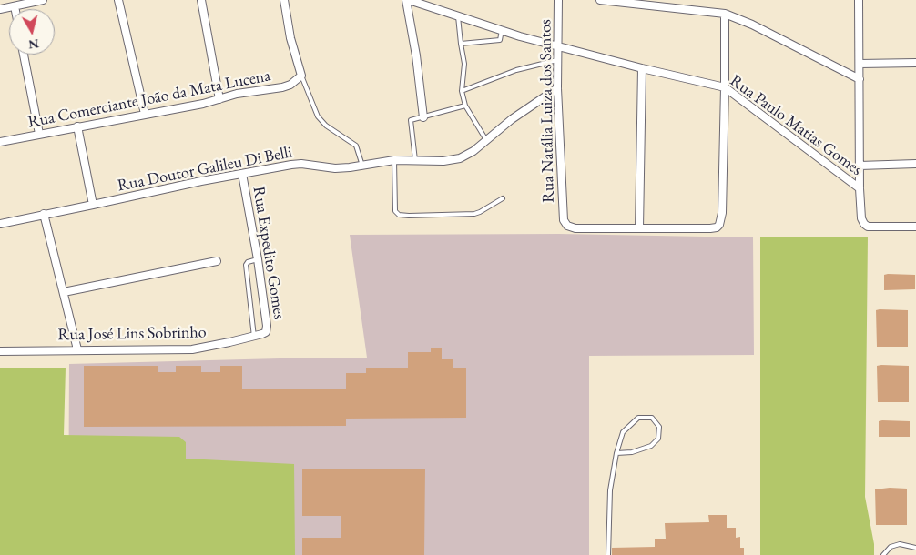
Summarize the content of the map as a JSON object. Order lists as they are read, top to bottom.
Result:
{
  "streets": {
    "street": [
      "Rua Comerciante João da Mata Lucena",
      "Rua Natália Luiza dos Santos",
      "Rua Paulo Matias Gomes",
      "Rua Doutor Galileu Di Belli",
      "Rua Expedito Gomes",
      "Rua José Lins Sobrinho"
    ]
  },
  "crossings": [
    ["Rua Natália Luiza dos Santos", "Rua Paulo Matias Gomes"],
    ["Rua Natália Luiza dos Santos", "Rua Doutor Galileu Di Belli"],
    ["Rua Doutor Galileu Di Belli", "Rua Expedito Gomes"],
    ["Rua Expedito Gomes", "Rua José Lins Sobrinho"]
  ],
  "north": "bottom"
}
